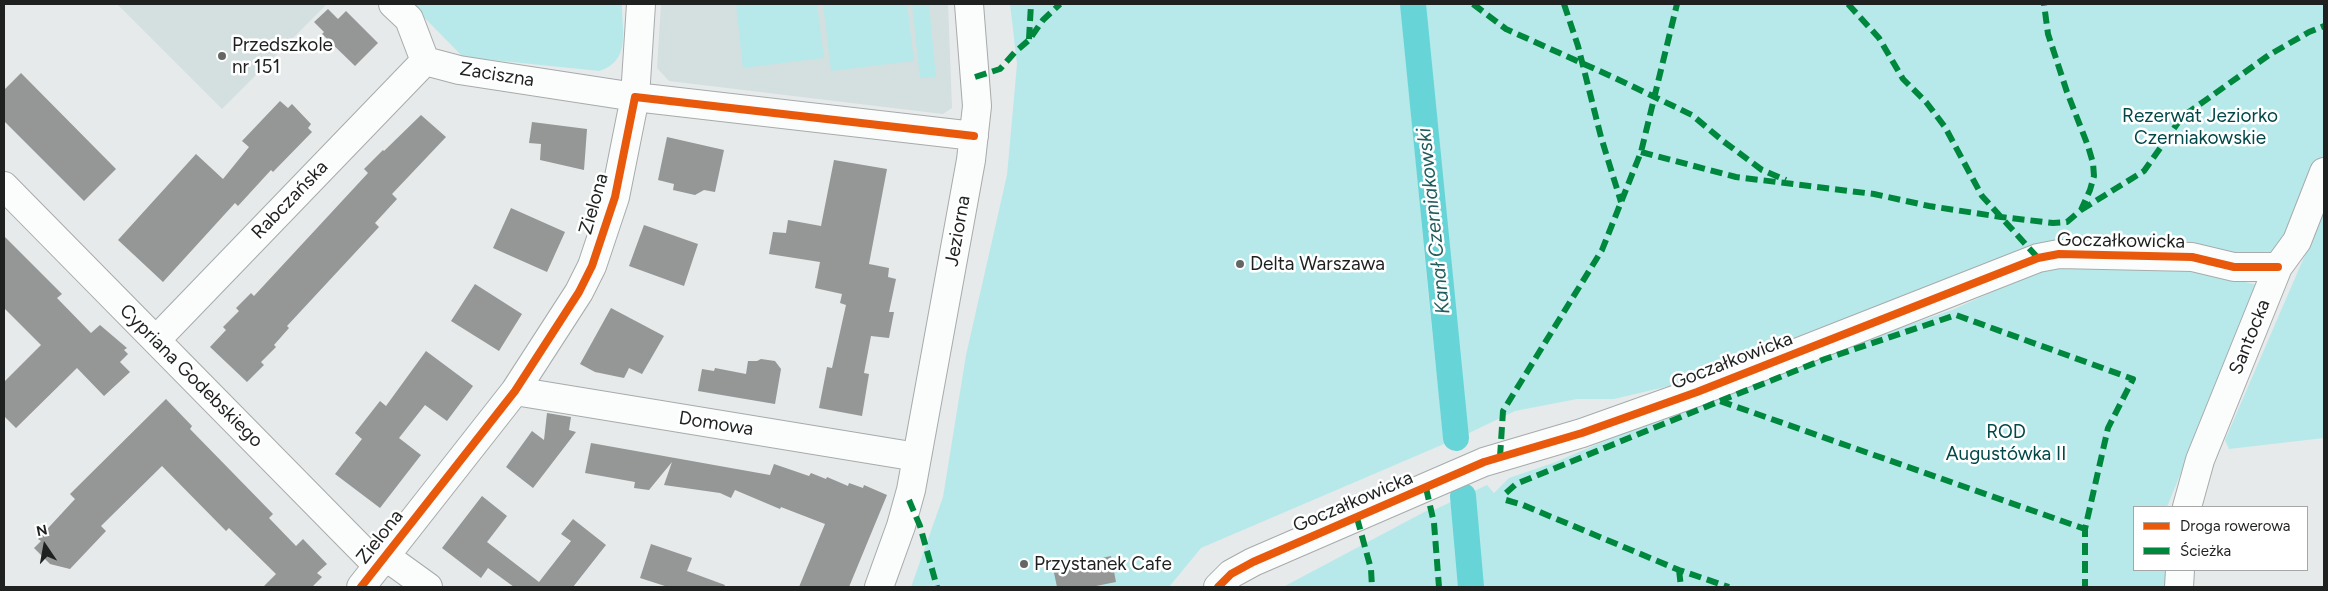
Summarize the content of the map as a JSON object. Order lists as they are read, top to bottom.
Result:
{
  "streets": {
    "street": [
      "Zaciszna",
      "Rabczańska",
      "Zielona",
      "Jeziorna",
      "Goczałkowicka",
      "Santocka",
      "Cypriana Godebskiego",
      "Domowa"
    ]
  },
  "crossings": [
    ["Zaciszna", "Rabczańska"],
    ["Zaciszna", "Zielona"],
    ["Rabczańska", "Cypriana Godebskiego"],
    ["Zielona", "Cypriana Godebskiego"],
    ["Zielona", "Domowa"],
    ["Jeziorna", "Domowa"],
    ["Goczałkowicka", "Santocka"]
  ],
  "water": ["Kanał Czerniakowski"],
  "parks": ["Rezerwat Jeziorko Czerniakowskie", "ROD Augustówka II"],
  "places": ["Przedszkole nr 151", "Delta Warszawa", "Przystanek Cafe"],
  "legend": ["Droga rowerowa", "Ścieżka"],
  "north": "top"
}
